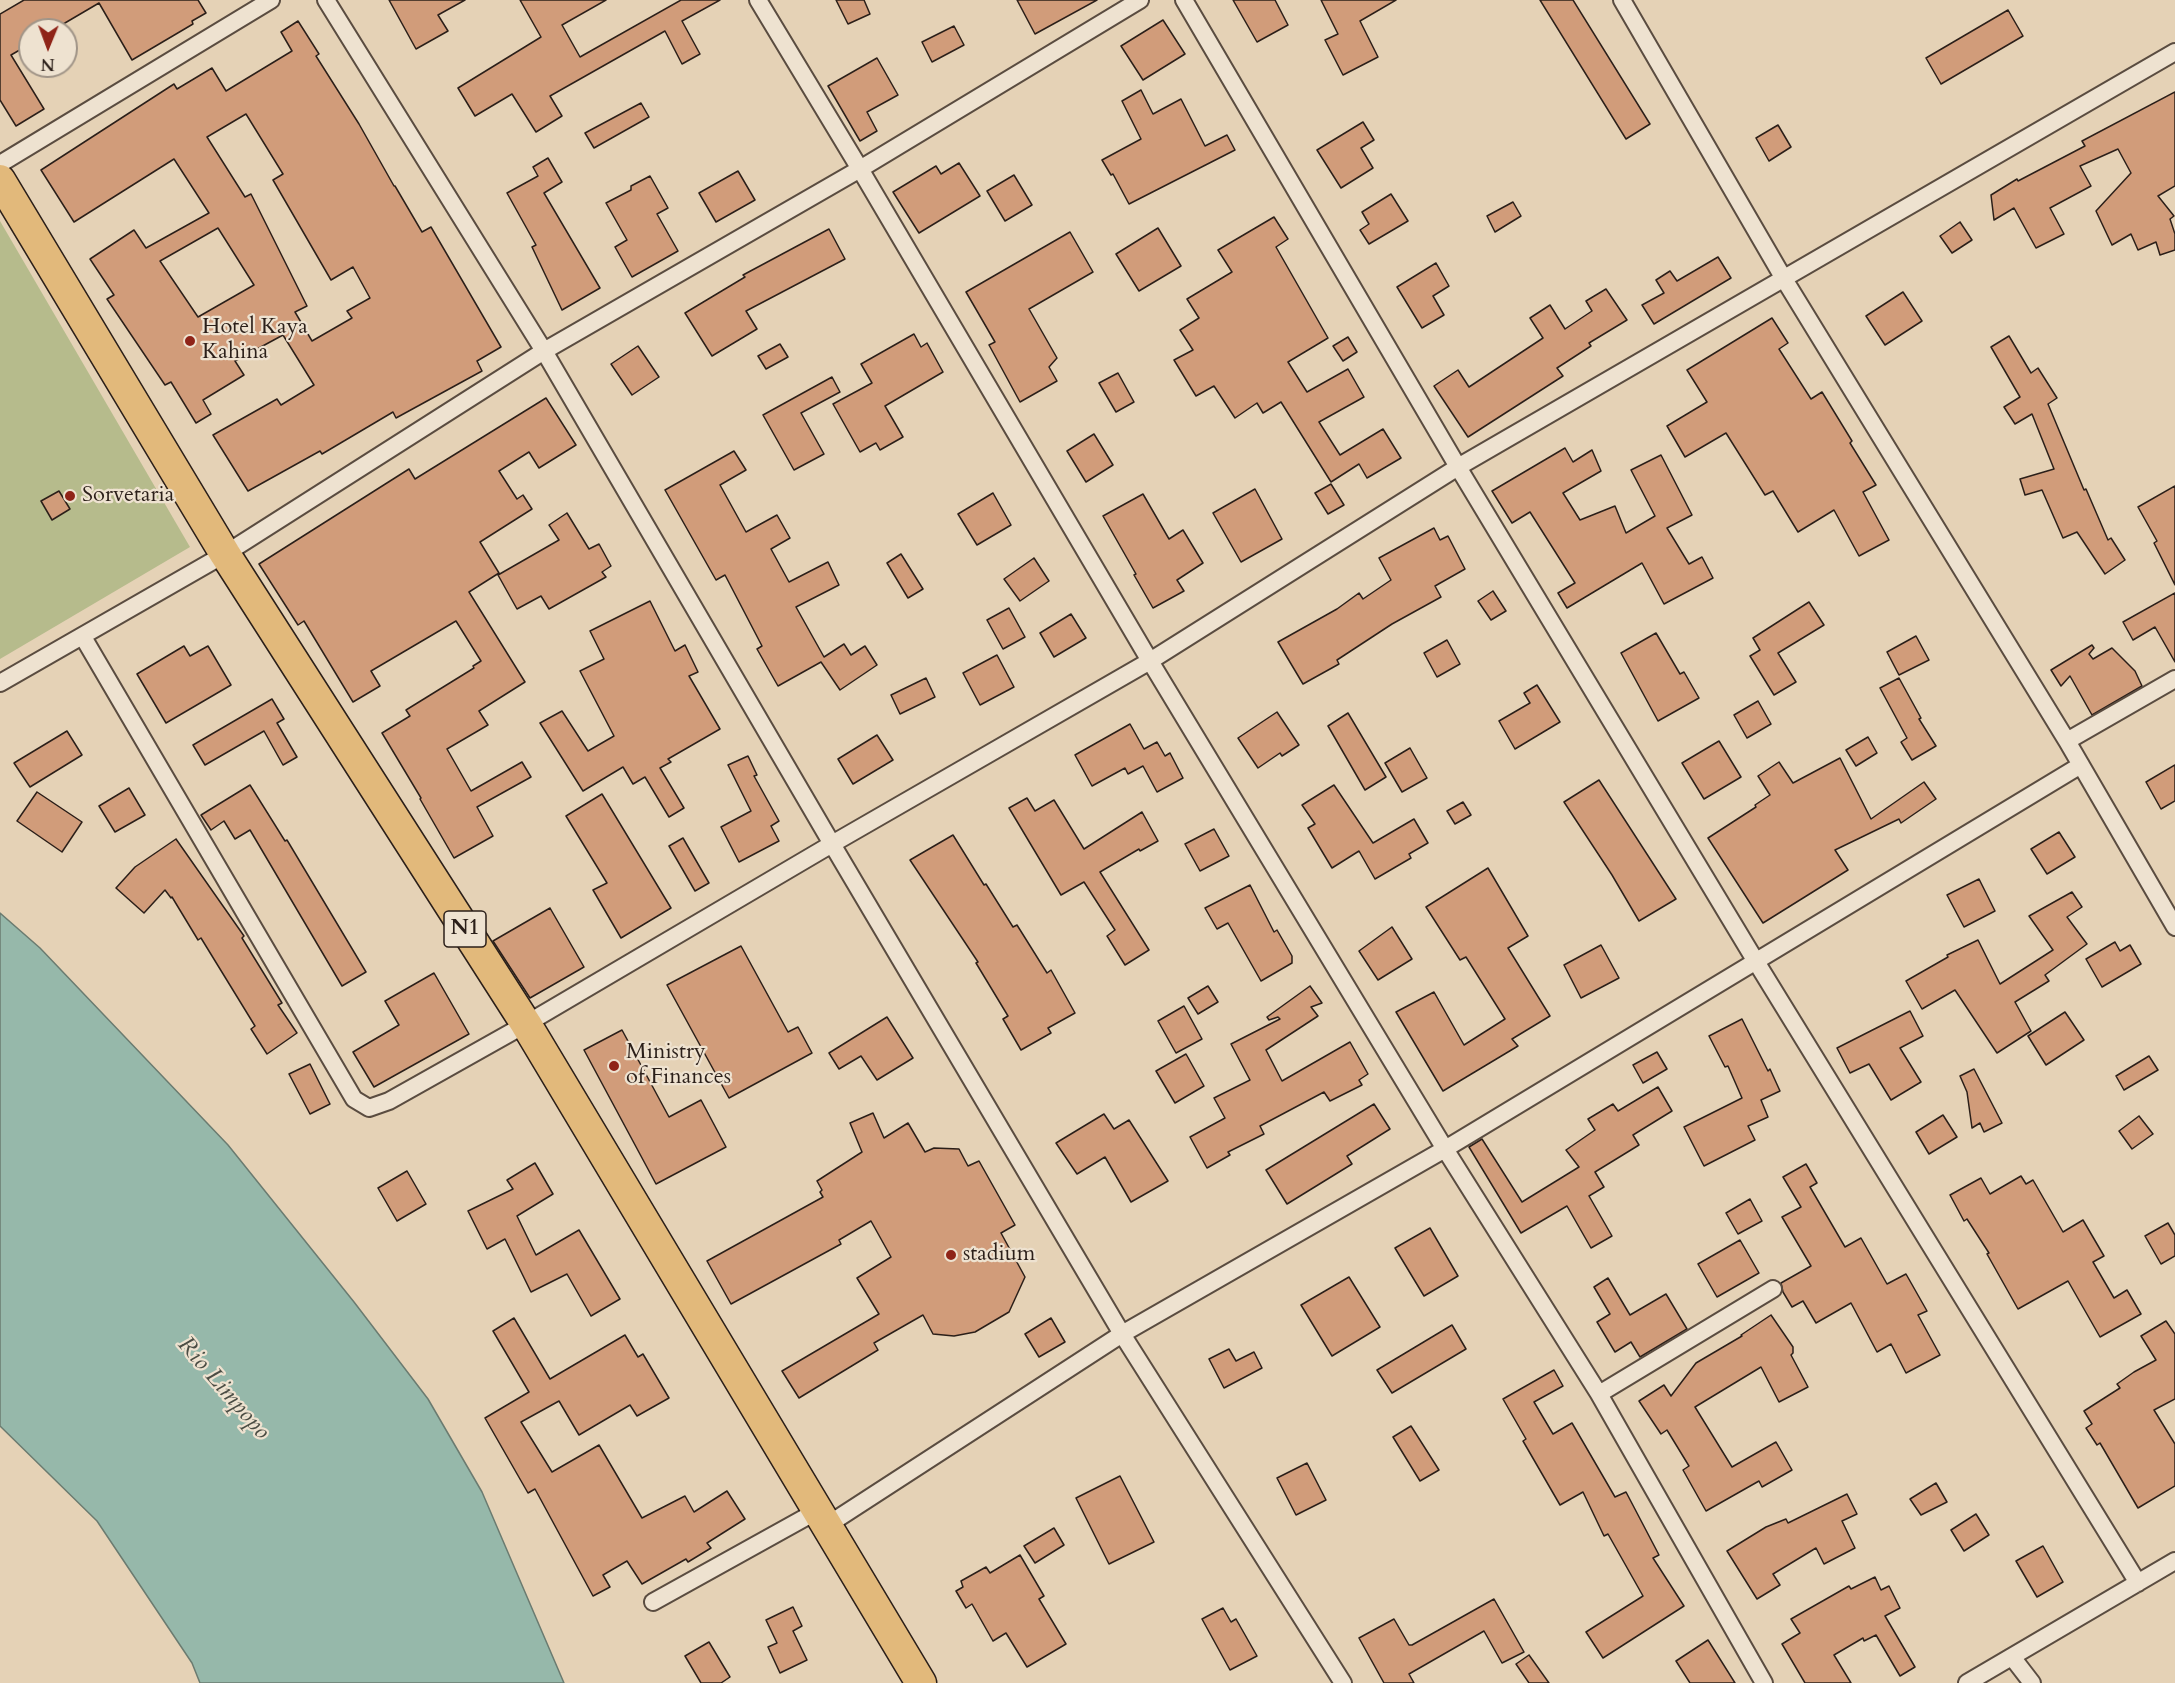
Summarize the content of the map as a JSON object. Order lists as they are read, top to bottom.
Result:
{
  "streets": {
    "highway": ["N1"]
  },
  "water": ["Rio Limpopo"],
  "places": [
    "Hotel Kaya Kahina",
    "Sorvetaria",
    "Ministry of Finances",
    "stadium"
  ],
  "north": "bottom"
}
